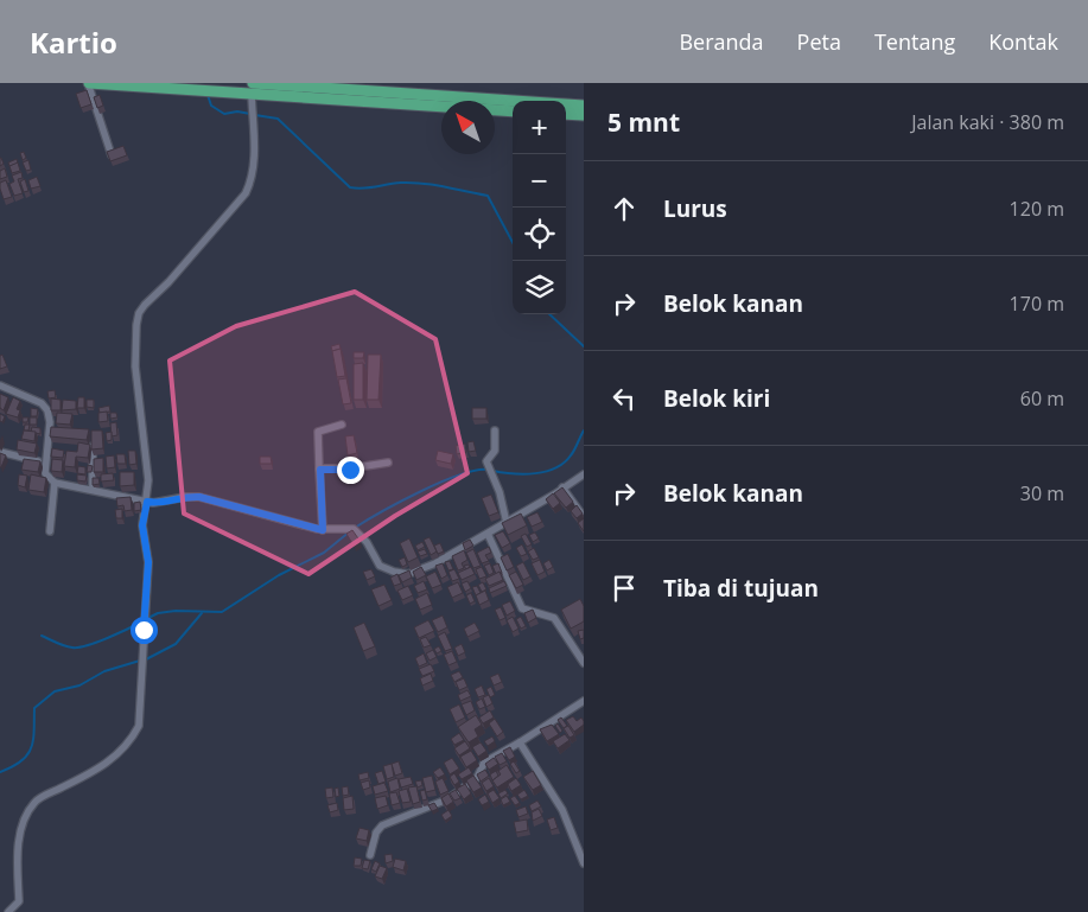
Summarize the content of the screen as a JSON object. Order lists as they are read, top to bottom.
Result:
{
  "north": "top left",
  "page": {
    "header": "Kartio",
    "nav": [
      "Beranda",
      "Peta",
      "Tentang",
      "Kontak"
    ],
    "heading": ["5 mnt", "Jalan kaki · 380 m"],
    "map_buttons": ["+", "−"],
    "list": [
      ["Lurus", "120 m"],
      ["Belok kanan", "170 m"],
      ["Belok kiri", "60 m"],
      ["Belok kanan", "30 m"],
      "Tiba di tujuan"
    ]
  }
}
